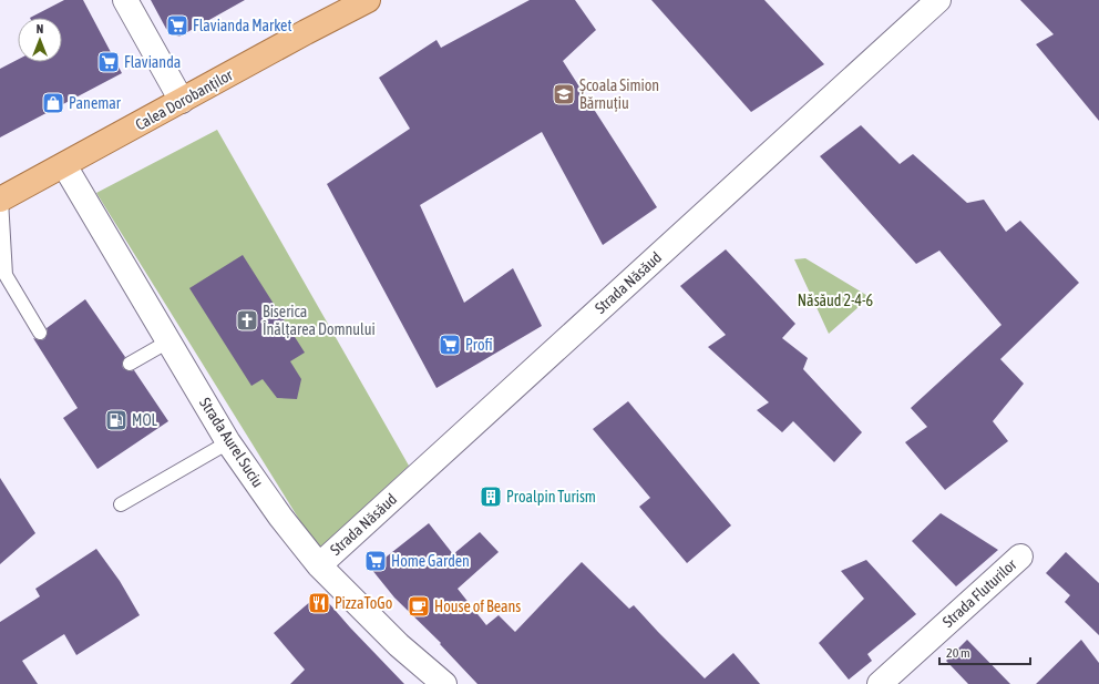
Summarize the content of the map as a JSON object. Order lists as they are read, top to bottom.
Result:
{
  "streets": {
    "main road": ["Calea Dorobanților"],
    "street": ["Strada Năsăud", "Strada Aurel Suciu", "Strada Fluturilor"]
  },
  "crossings": [
    ["Calea Dorobanților", "Strada Aurel Suciu"],
    ["Strada Năsăud", "Strada Aurel Suciu"]
  ],
  "parks": ["Năsăud 2-4-6"],
  "places": {
    "supermarket": [
      "Flavianda Market",
      "Flavianda",
      "Profi",
      "Home Garden"
    ],
    "school or university": ["Școala Simion Bărnuțiu"],
    "shop": ["Panemar"],
    "church": ["Biserica Înălțarea Domnului"],
    "fuel station": ["MOL"],
    "building": ["Proalpin Turism"],
    "restaurant": ["PizzaToGo"],
    "cafe": ["House of Beans"]
  },
  "scale_bar": "20 m",
  "north": "top"
}
